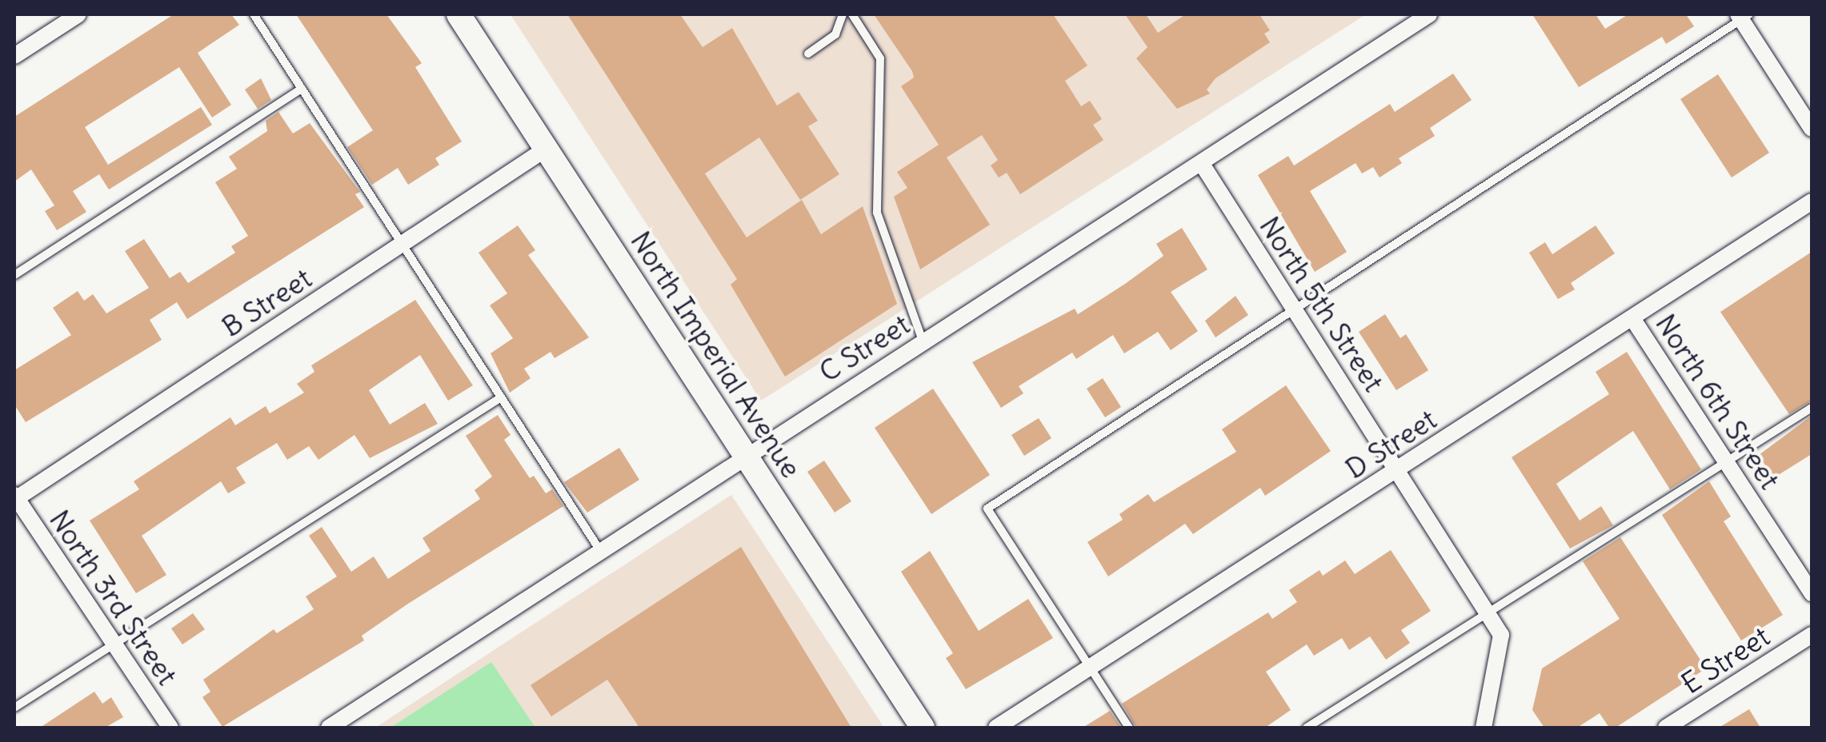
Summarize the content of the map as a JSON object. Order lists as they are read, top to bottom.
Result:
{
  "streets": {
    "street": [
      "B Street",
      "North 5th Street",
      "C Street",
      "North Imperial Avenue",
      "North 6th Street",
      "D Street",
      "North 3rd Street",
      "E Street"
    ]
  },
  "crossings": [
    ["B Street", "North Imperial Avenue"],
    ["B Street", "North 3rd Street"],
    ["North 5th Street", "C Street"],
    ["North 5th Street", "D Street"],
    ["C Street", "North Imperial Avenue"],
    ["North 6th Street", "D Street"]
  ]
}
